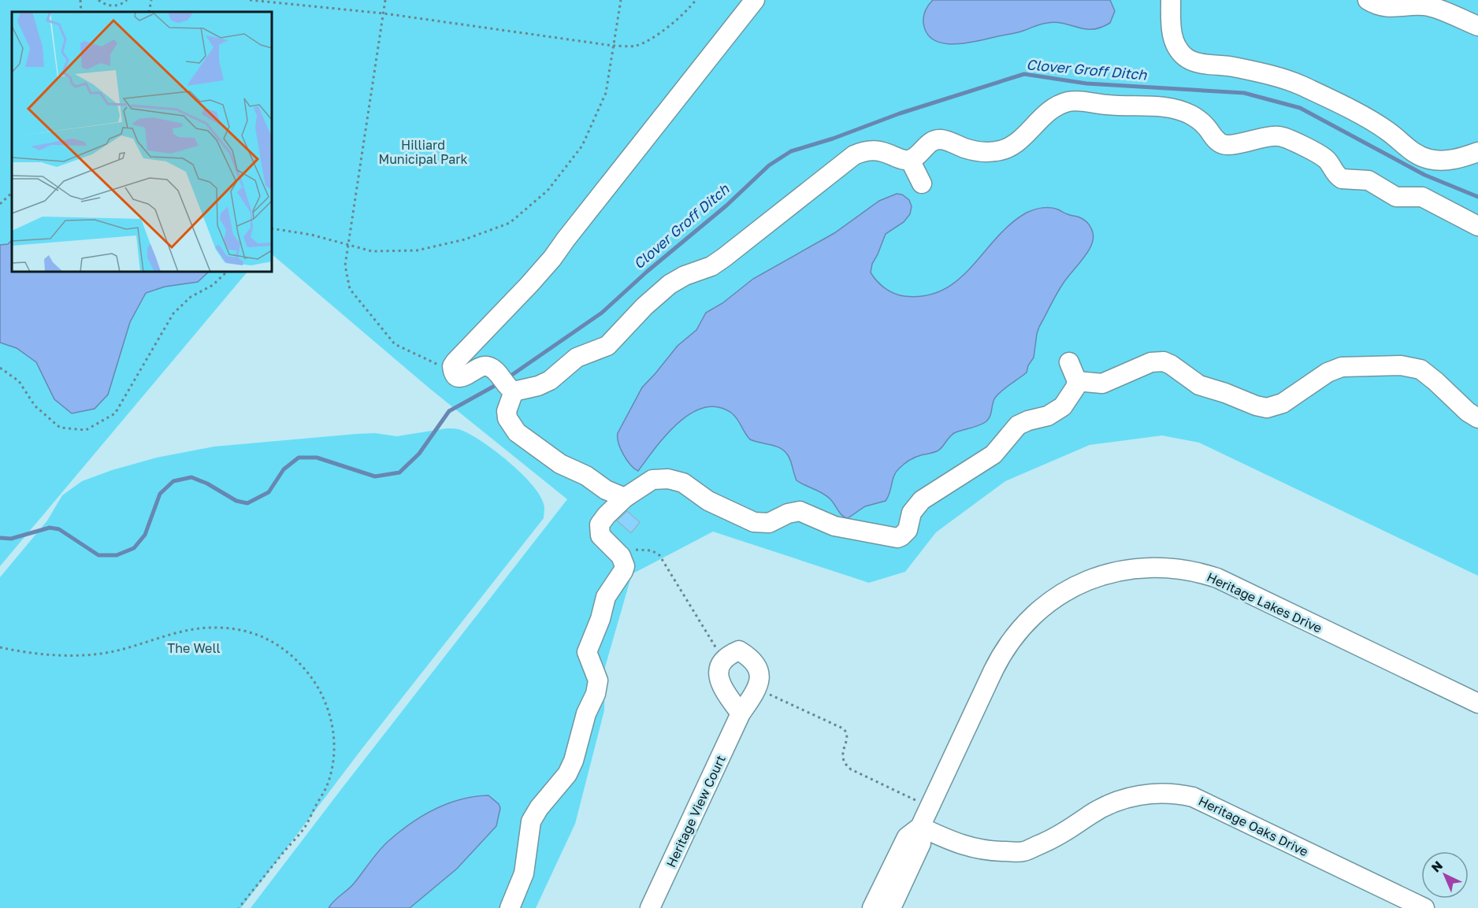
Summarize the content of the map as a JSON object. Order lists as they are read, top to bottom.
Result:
{
  "streets": {
    "street": ["Heritage Lakes Drive", "Heritage View Court", "Heritage Oaks Drive"]
  },
  "crossings": [
    ["Heritage Lakes Drive", "Heritage Oaks Drive"]
  ],
  "water": ["Clover Groff Ditch"],
  "parks": ["Hilliard Municipal Park", "The Well"],
  "north": "top left"
}
